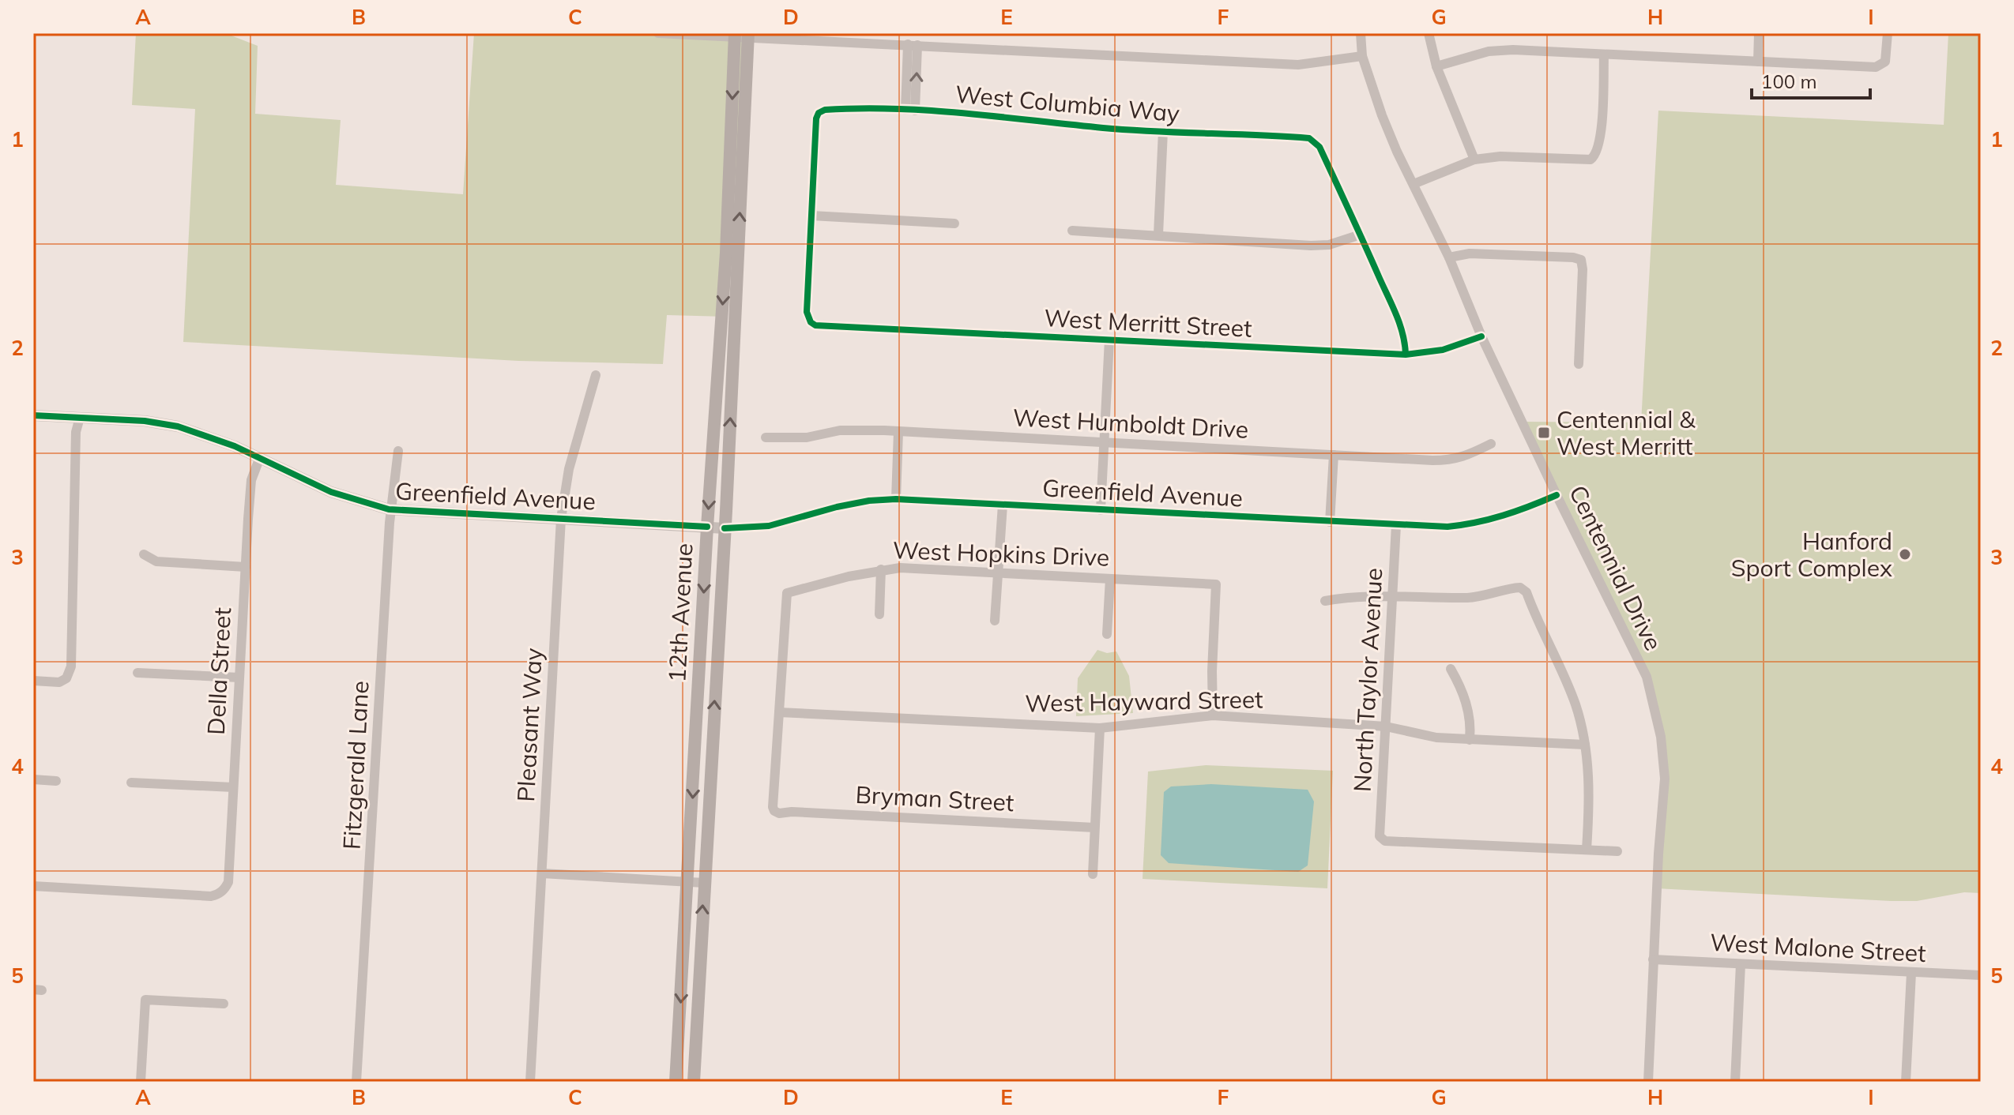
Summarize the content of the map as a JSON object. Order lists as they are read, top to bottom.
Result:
{
  "streets": {
    "main road": ["12th Avenue"],
    "street": [
      "West Columbia Way",
      "West Merritt Street",
      "West Humboldt Drive",
      "Greenfield Avenue",
      "West Hopkins Drive",
      "Centennial Drive",
      "Della Street",
      "North Taylor Avenue",
      "West Hayward Street",
      "Pleasant Way",
      "Fitzgerald Lane",
      "Bryman Street",
      "West Malone Street"
    ]
  },
  "crossings": [
    ["West Columbia Way", "West Merritt Street"],
    ["West Merritt Street", "Centennial Drive"],
    ["Greenfield Avenue", "Centennial Drive"],
    ["Greenfield Avenue", "12th Avenue"],
    ["Greenfield Avenue", "Della Street"],
    ["Greenfield Avenue", "North Taylor Avenue"],
    ["Greenfield Avenue", "Pleasant Way"],
    ["Greenfield Avenue", "Fitzgerald Lane"],
    ["West Hopkins Drive", "West Hayward Street"],
    ["West Hopkins Drive", "Bryman Street"],
    ["Centennial Drive", "West Malone Street"],
    ["North Taylor Avenue", "West Hayward Street"],
    ["West Hayward Street", "Bryman Street"]
  ],
  "places": {
    "transit": ["Centennial & West Merritt"],
    "other": ["Hanford Sport Complex"]
  },
  "scale_bar": "100 m",
  "grid": {
    "columns": [
      "A",
      "B",
      "C",
      "D",
      "E",
      "F",
      "G",
      "H",
      "I"
    ],
    "rows": [
      "1",
      "2",
      "3",
      "4",
      "5"
    ]
  }
}
